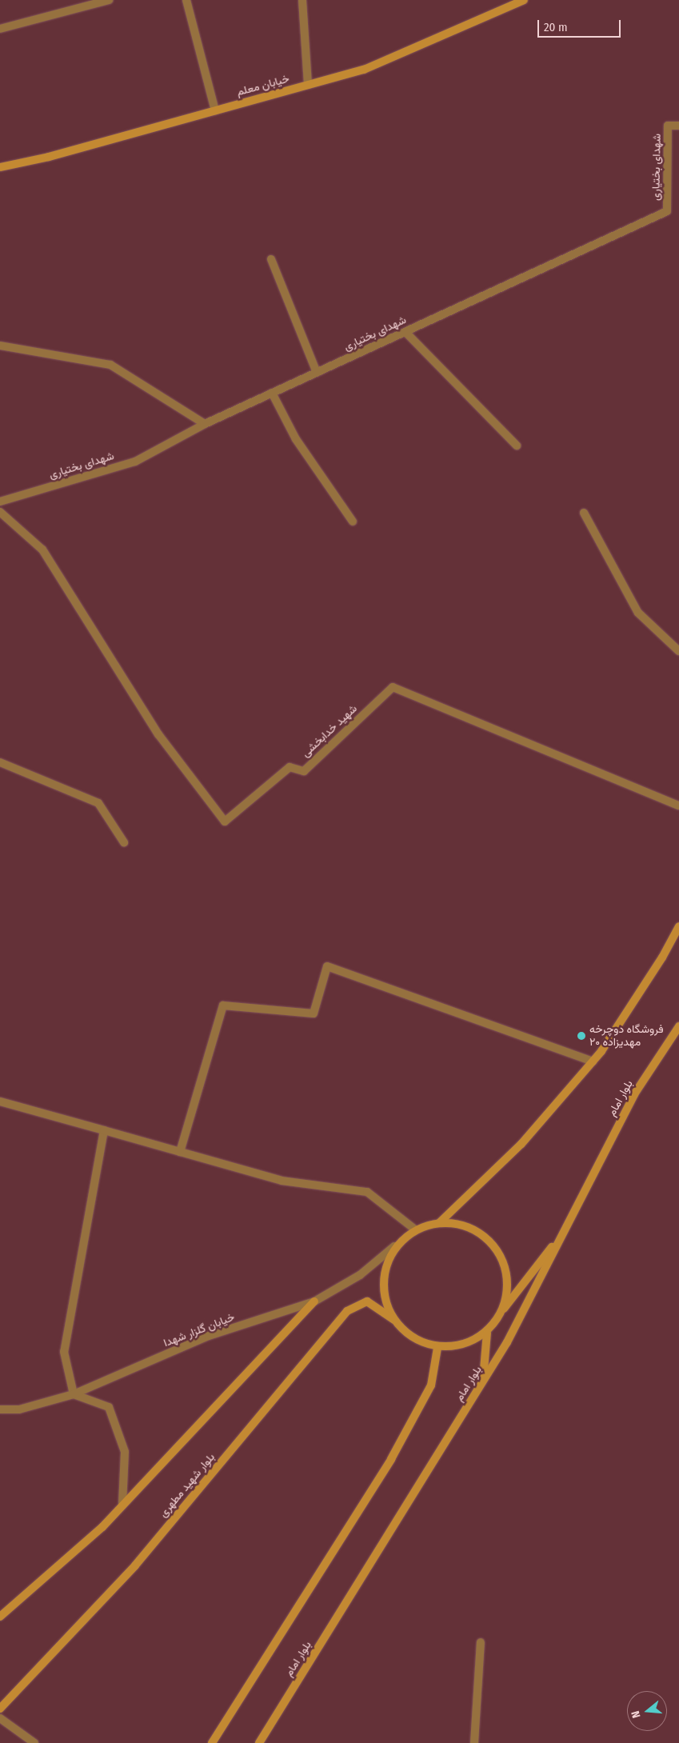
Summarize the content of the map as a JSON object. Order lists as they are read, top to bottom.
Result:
{
  "streets": {
    "street": [
      "خیابان معلم",
      "شهدای بختیاری",
      "شهید خدابخشی",
      "بلوار امام",
      "خیابان گلزار شهدا",
      "بلوار شهید مطهری"
    ]
  },
  "crossings": [
    ["خیابان گلزار شهدا", "بلوار شهید مطهری"]
  ],
  "places": ["فروشگاه دوچرخه ۲۰ مهدیزاده"],
  "scale_bar": "20 m",
  "north": "left"
}
